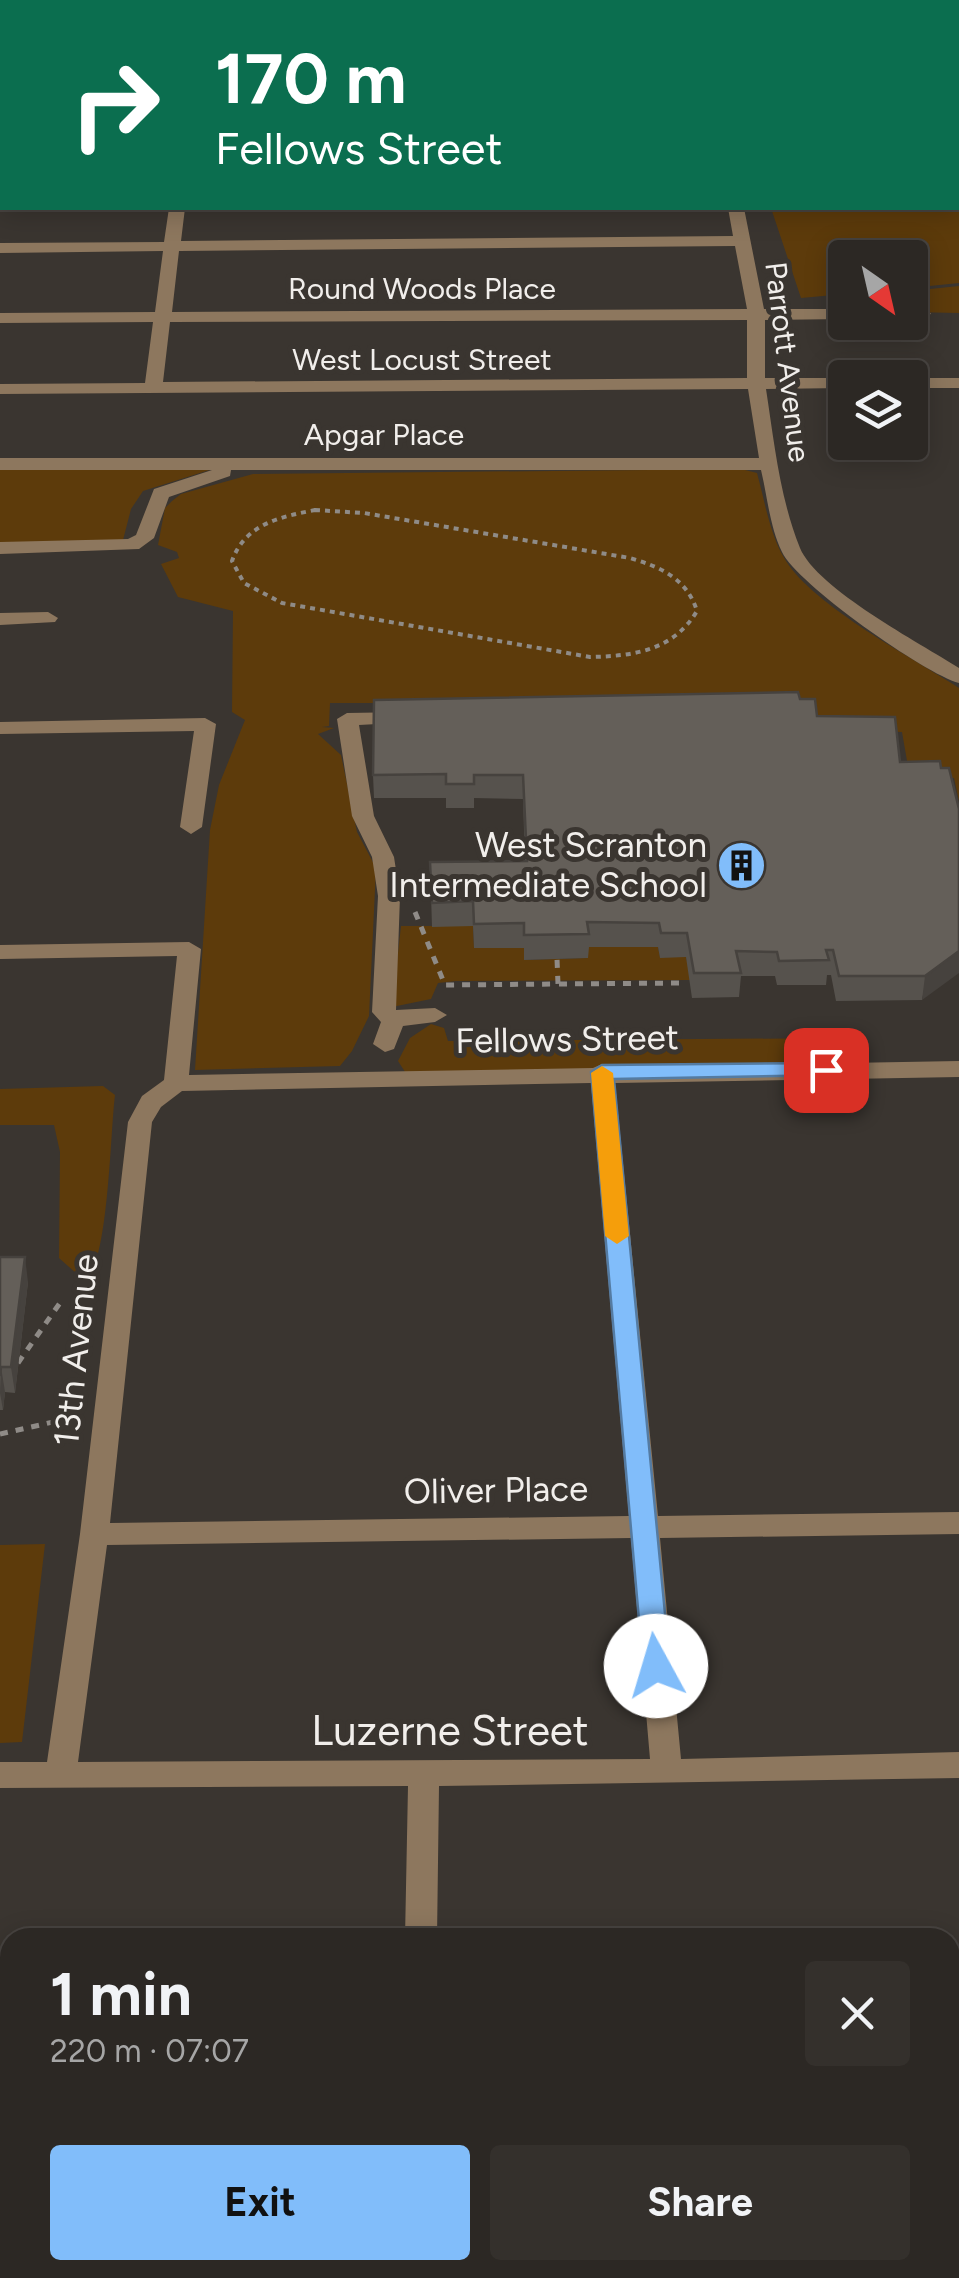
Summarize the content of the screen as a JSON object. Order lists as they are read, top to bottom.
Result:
{
  "streets": {
    "street": [
      "Round Woods Place",
      "West Locust Street",
      "Parrott Avenue",
      "Apgar Place",
      "Fellows Street",
      "13th Avenue",
      "Oliver Place",
      "Luzerne Street"
    ]
  },
  "crossings": [
    ["Round Woods Place", "Parrott Avenue"],
    ["West Locust Street", "Parrott Avenue"],
    ["Parrott Avenue", "Apgar Place"],
    ["Fellows Street", "13th Avenue"],
    ["13th Avenue", "Oliver Place"],
    ["13th Avenue", "Luzerne Street"]
  ],
  "places": {
    "building": ["West Scranton Intermediate School"]
  },
  "north": "bottom right",
  "page": {
    "turn": ["170 m", "Fellows Street"],
    "heading": ["1 min", "220 m · 07:07"],
    "buttons": ["Exit", "Share"]
  }
}
